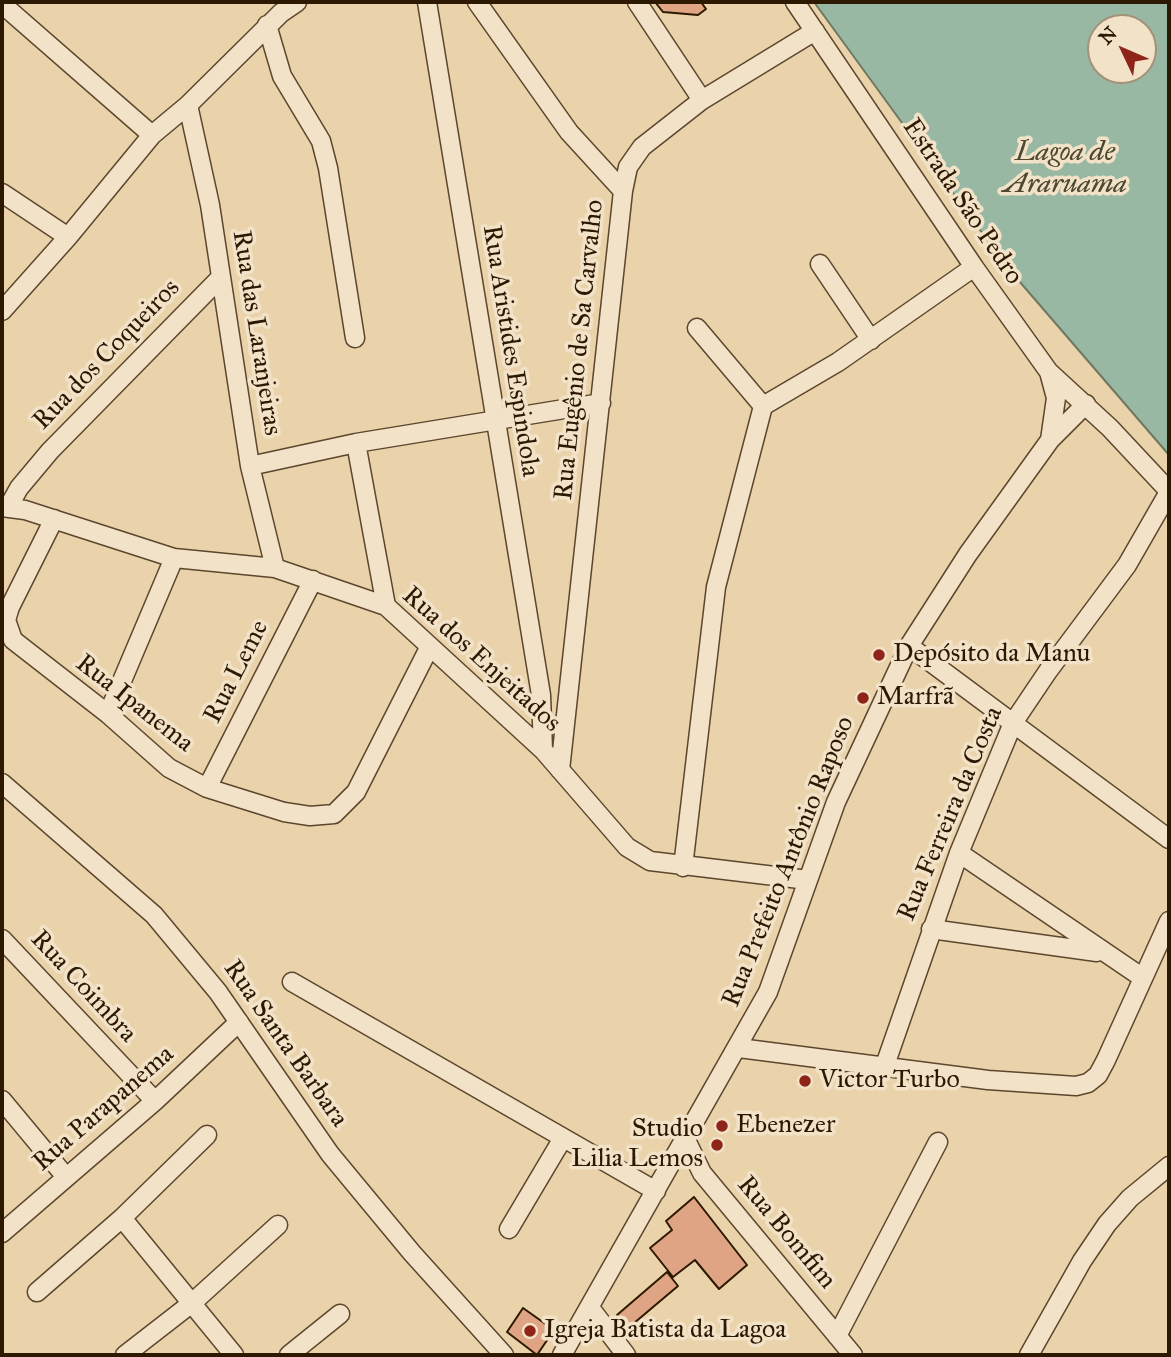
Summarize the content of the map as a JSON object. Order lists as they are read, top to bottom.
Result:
{
  "streets": {
    "street": [
      "Estrada São Pedro",
      "Rua das Laranjeiras",
      "Rua Eugênio de Sa Carvalho",
      "Rua Aristides Espindola",
      "Rua dos Coqueiros",
      "Rua dos Enjeitados",
      "Rua Leme",
      "Rua Ipanema",
      "Rua Ferreira da Costa",
      "Rua Prefeito Antônio Raposo",
      "Rua Coimbra",
      "Rua Santa Barbara",
      "Rua Parapanema",
      "Rua Bomfim"
    ]
  },
  "crossings": [
    ["Estrada São Pedro", "Rua Eugênio de Sa Carvalho"],
    ["Estrada São Pedro", "Rua Prefeito Antônio Raposo"],
    ["Rua das Laranjeiras", "Rua dos Coqueiros"],
    ["Rua das Laranjeiras", "Rua dos Enjeitados"],
    ["Rua Eugênio de Sa Carvalho", "Rua dos Enjeitados"],
    ["Rua Aristides Espindola", "Rua dos Enjeitados"],
    ["Rua dos Coqueiros", "Rua dos Enjeitados"],
    ["Rua dos Enjeitados", "Rua Leme"],
    ["Rua dos Enjeitados", "Rua Ipanema"],
    ["Rua dos Enjeitados", "Rua Prefeito Antônio Raposo"],
    ["Rua Leme", "Rua Ipanema"],
    ["Rua Prefeito Antônio Raposo", "Rua Bomfim"],
    ["Rua Coimbra", "Rua Parapanema"],
    ["Rua Santa Barbara", "Rua Parapanema"]
  ],
  "water": ["Lagoa de Araruama"],
  "places": [
    "Depósito da Manu",
    "Marfrã",
    "Victor Turbo",
    "Ebenezer",
    "Studio Lilia Lemos",
    "Igreja Batista da Lagoa"
  ],
  "north": "top left"
}
